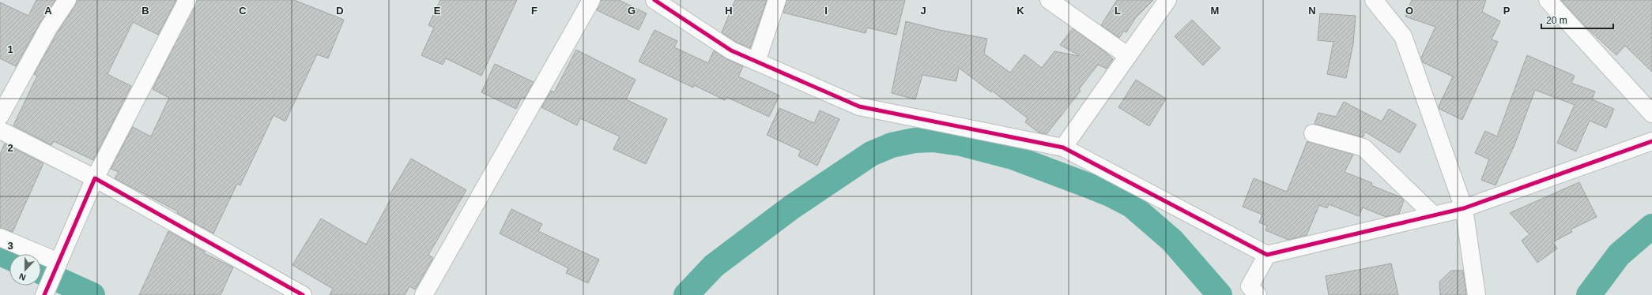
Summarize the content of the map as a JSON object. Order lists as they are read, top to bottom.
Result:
{
  "scale_bar": "20 m",
  "north": "bottom",
  "grid": {
    "columns": [
      "A",
      "B",
      "C",
      "D",
      "E",
      "F",
      "G",
      "H",
      "I",
      "J",
      "K",
      "L",
      "M",
      "N",
      "O",
      "P"
    ],
    "rows": ["1", "2", "3"]
  }
}
